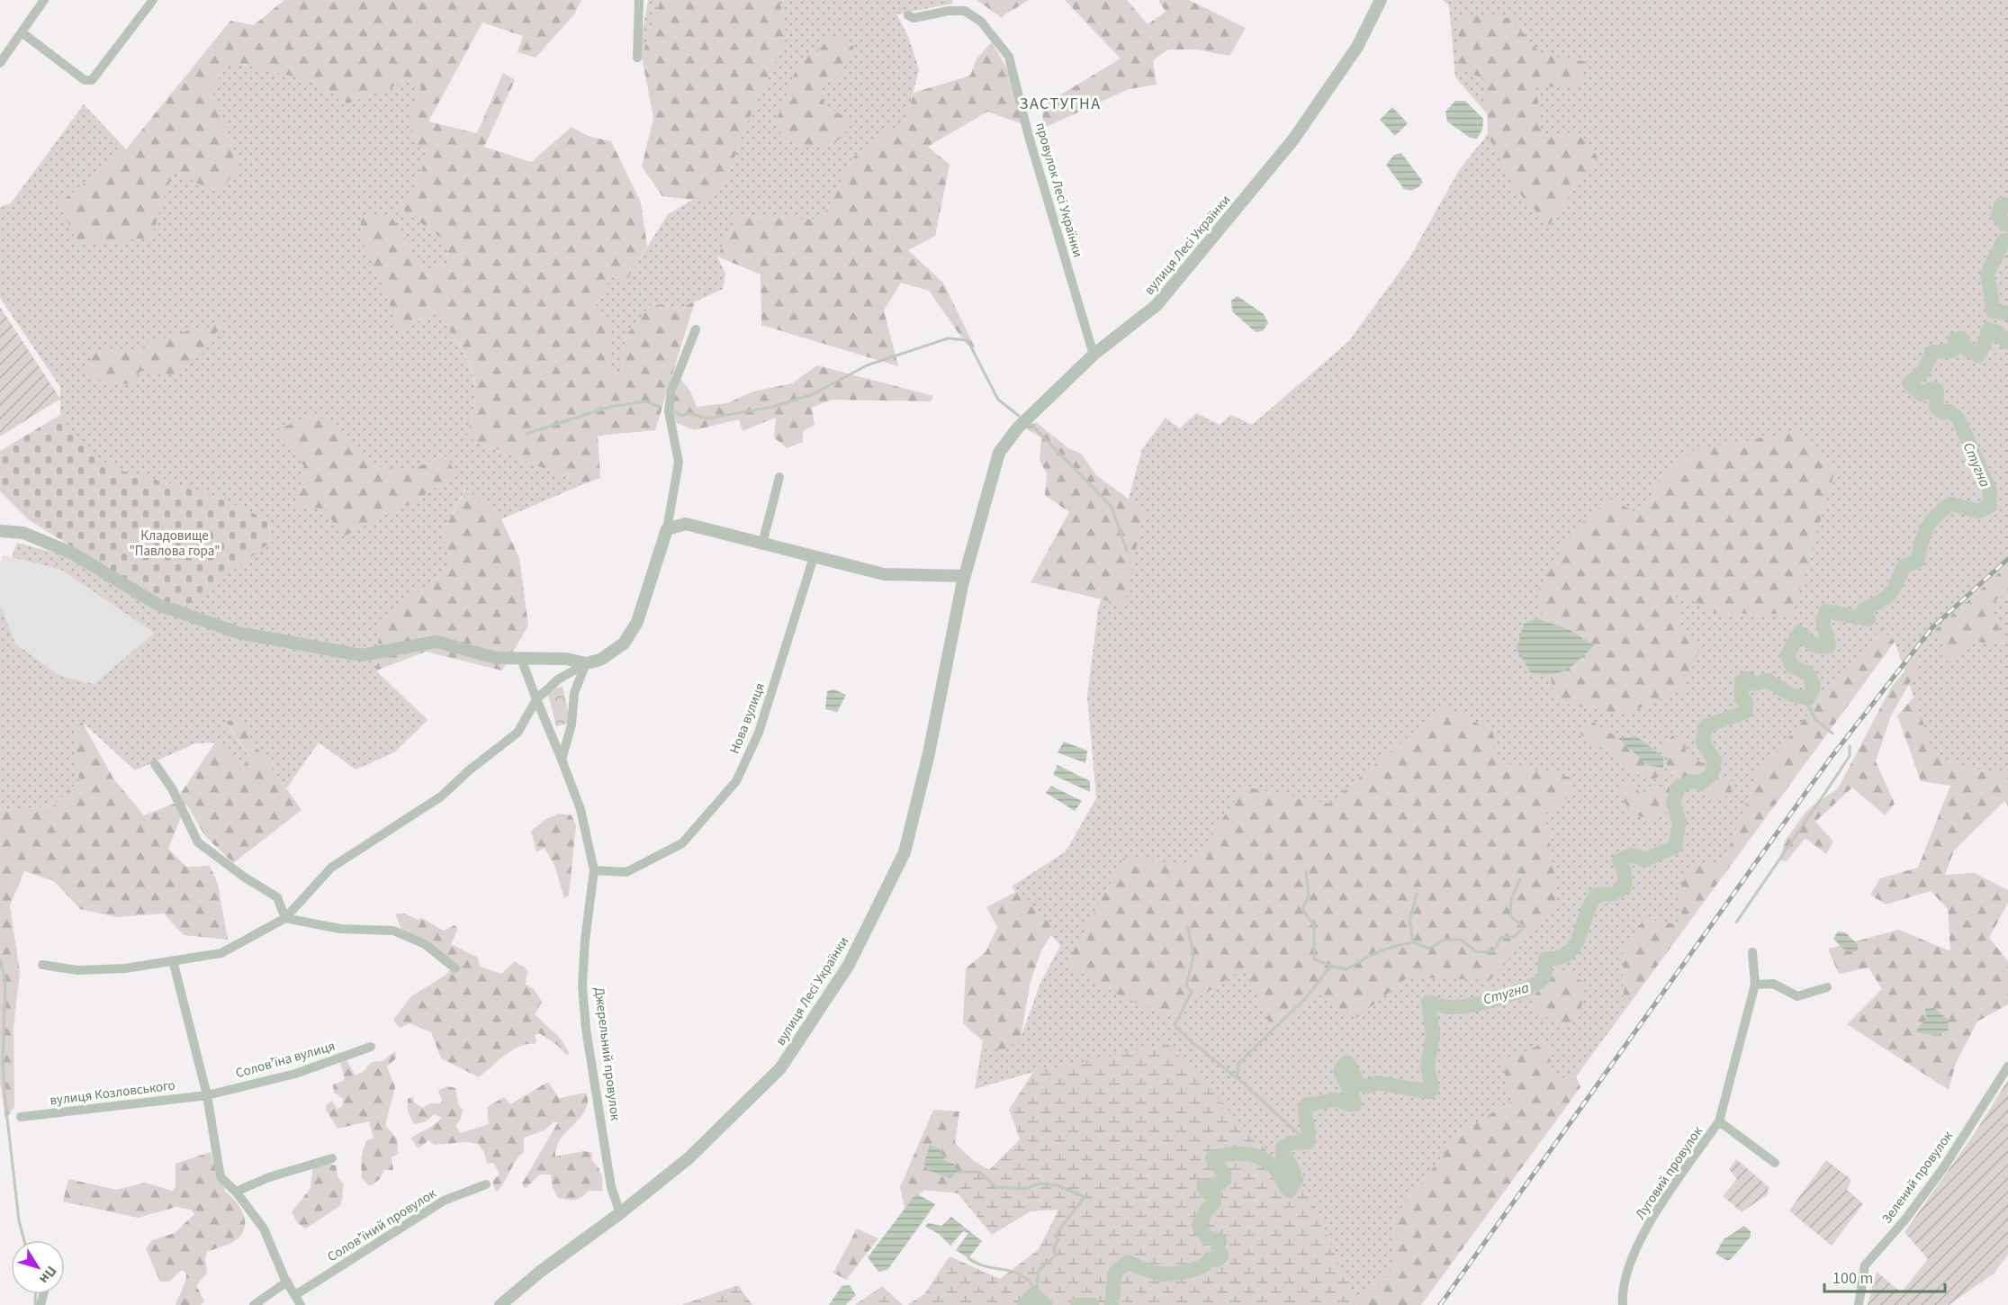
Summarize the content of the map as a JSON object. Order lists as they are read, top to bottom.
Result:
{
  "streets": {
    "street": [
      "провулок Лесі Українки",
      "вулиця Лесі Українки",
      "Нова вулиця",
      "Джерельний провулок",
      "Соловʼїна вулиця",
      "вулиця Козловського",
      "Луговий провулок",
      "Зелений провулок",
      "Соловʼїний провулок"
    ]
  },
  "crossings": [
    ["провулок Лесі Українки", "вулиця Лесі Українки"],
    ["вулиця Лесі Українки", "Джерельний провулок"],
    ["Нова вулиця", "Джерельний провулок"],
    ["Соловʼїна вулиця", "вулиця Козловського"]
  ],
  "districts": ["ЗАСТУГНА"],
  "water": ["Стугна"],
  "parks": ["Кладовище \"Павлова гора\""],
  "scale_bar": "100 m",
  "north": "bottom right"
}
